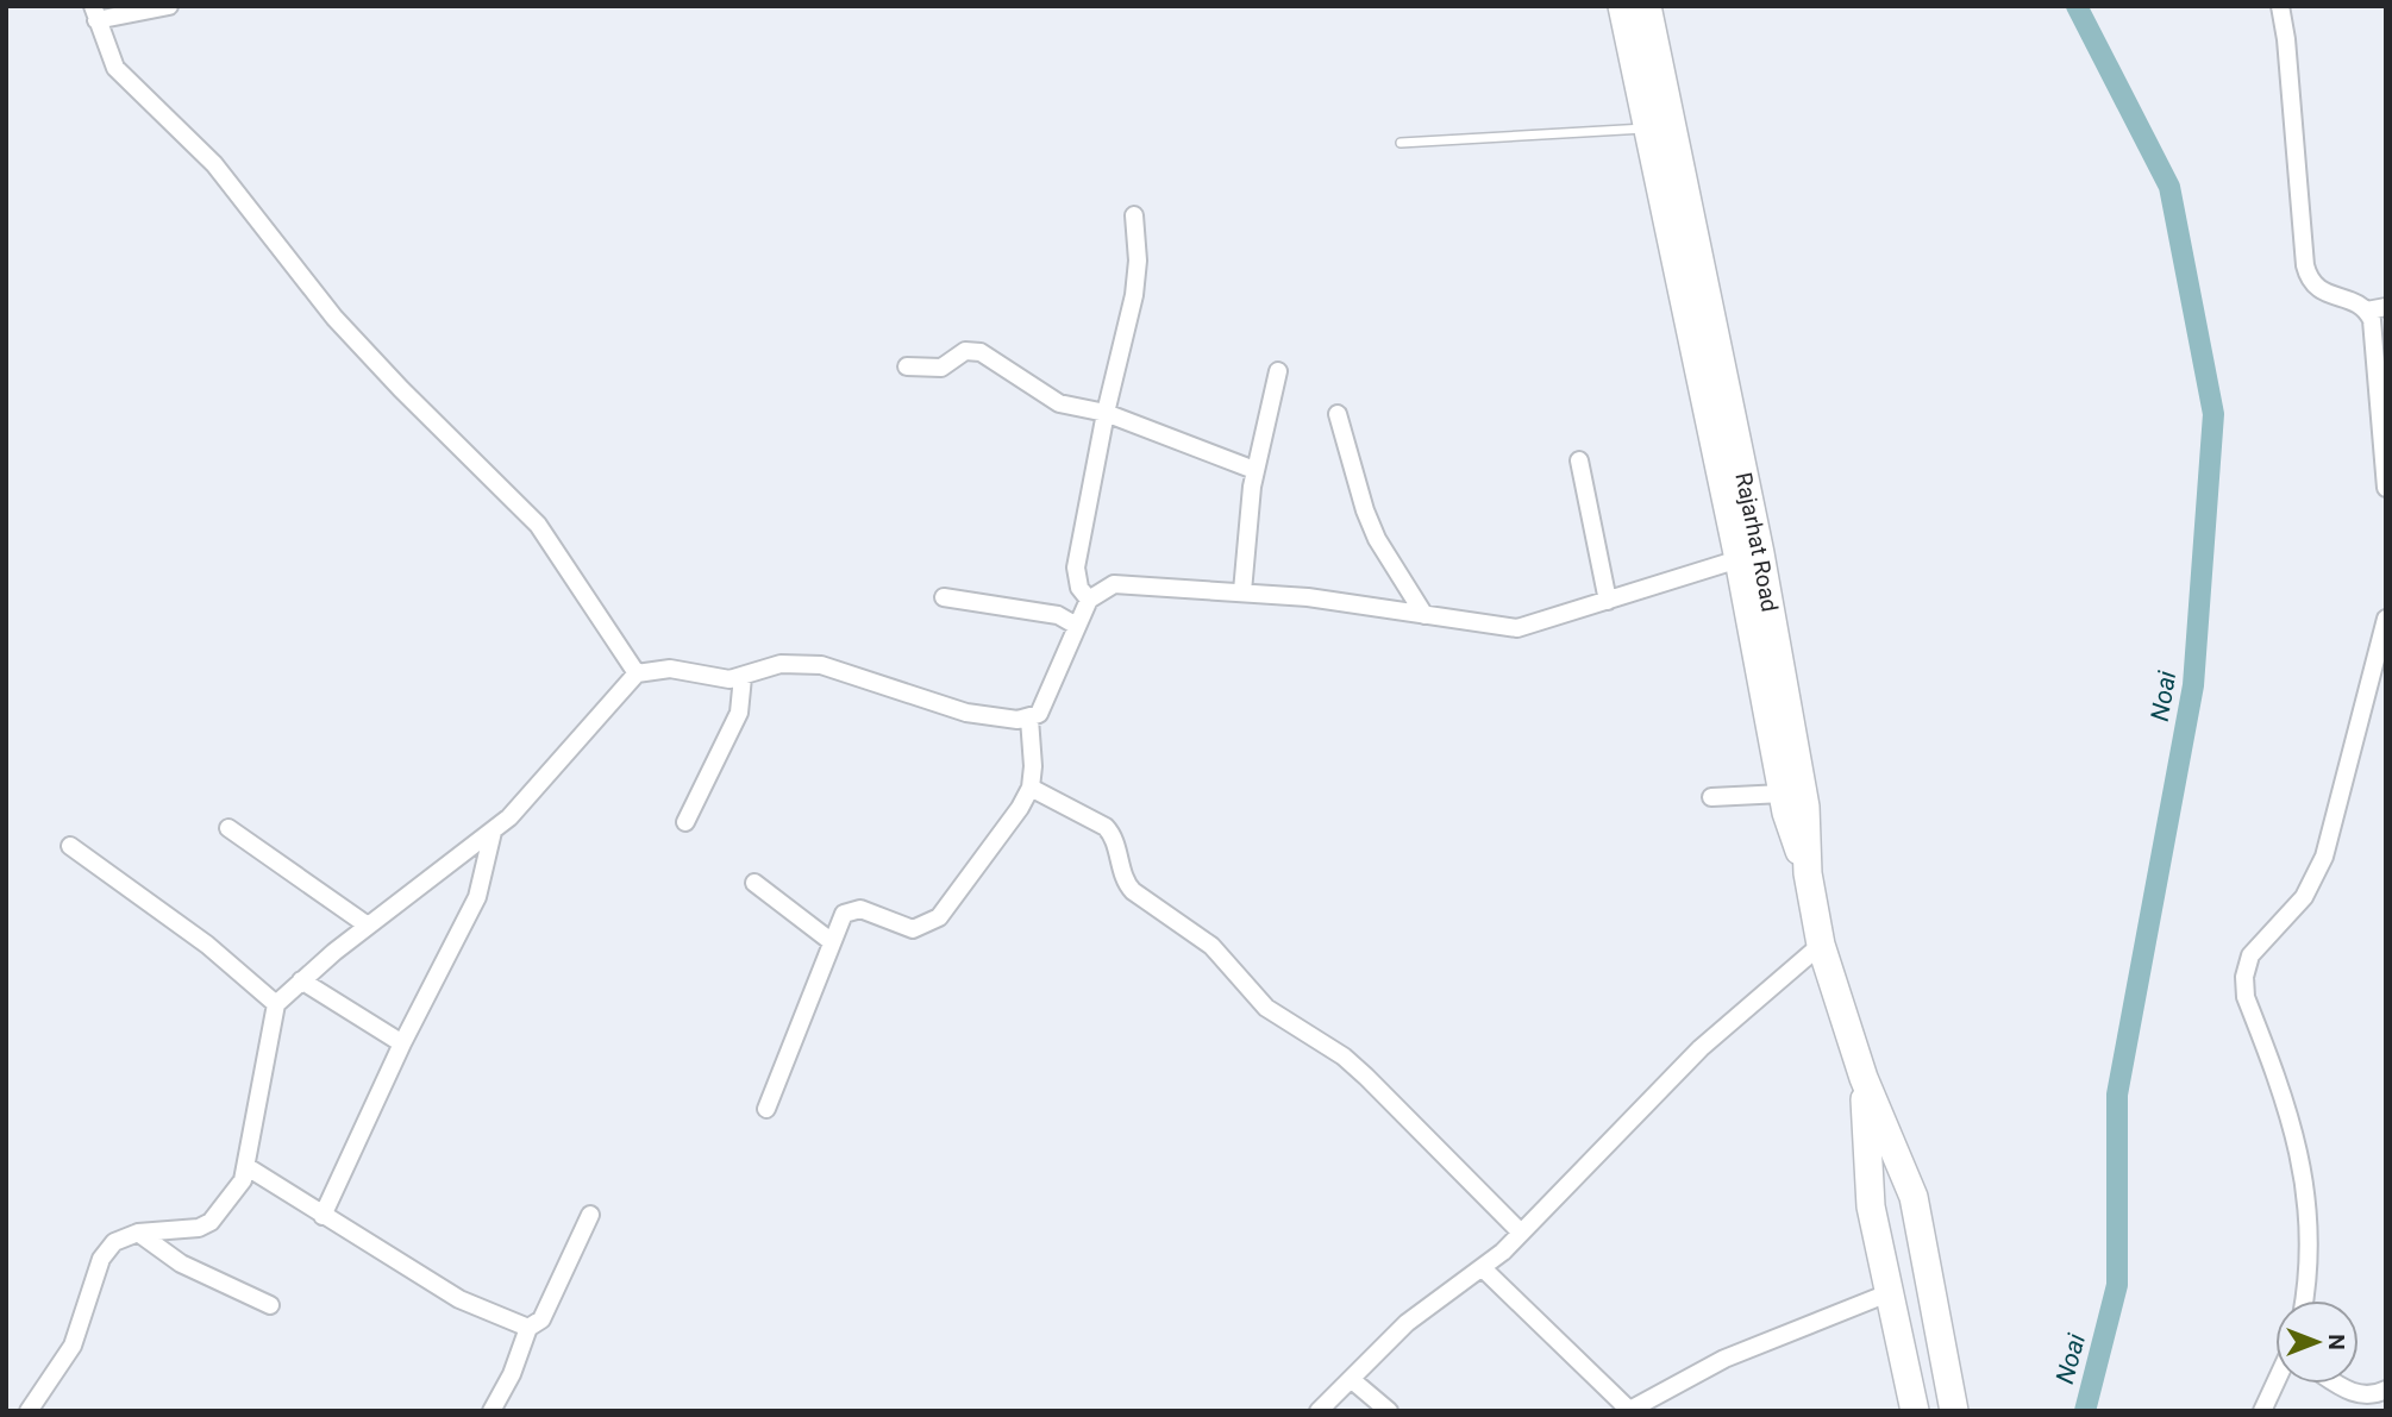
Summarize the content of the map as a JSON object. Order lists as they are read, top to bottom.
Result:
{
  "streets": {
    "main road": ["Rajarhat Road"]
  },
  "water": ["Noai"],
  "north": "right"
}
